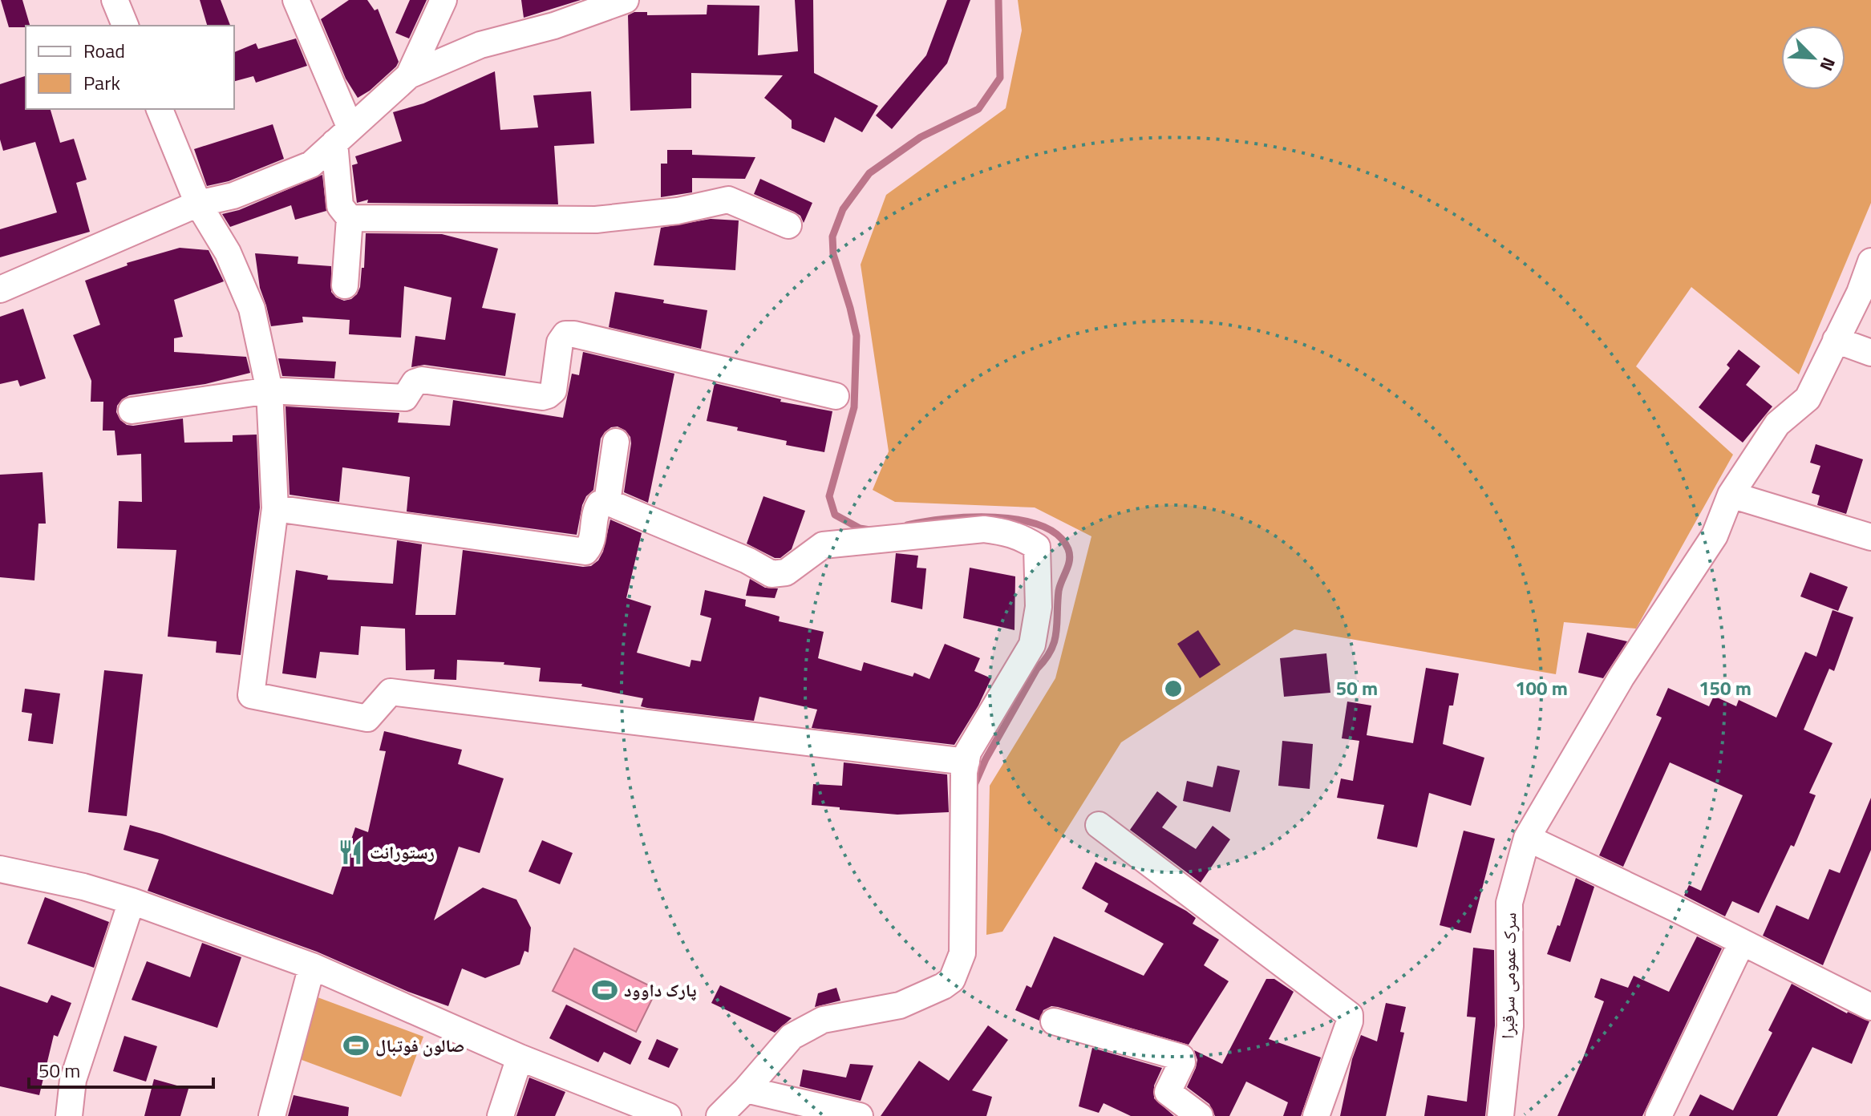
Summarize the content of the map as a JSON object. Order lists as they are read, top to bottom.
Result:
{
  "streets": {
    "street": ["سرک عمومی سرقبرا"]
  },
  "places": {
    "restaurant": ["رستورانت"],
    "sports": ["پارک داوود", "صالون فوتبال"]
  },
  "legend": ["Road", "Park"],
  "scale_bar": "50 m",
  "north": "bottom right",
  "rings": ["50 m", "100 m", "150 m"]
}
